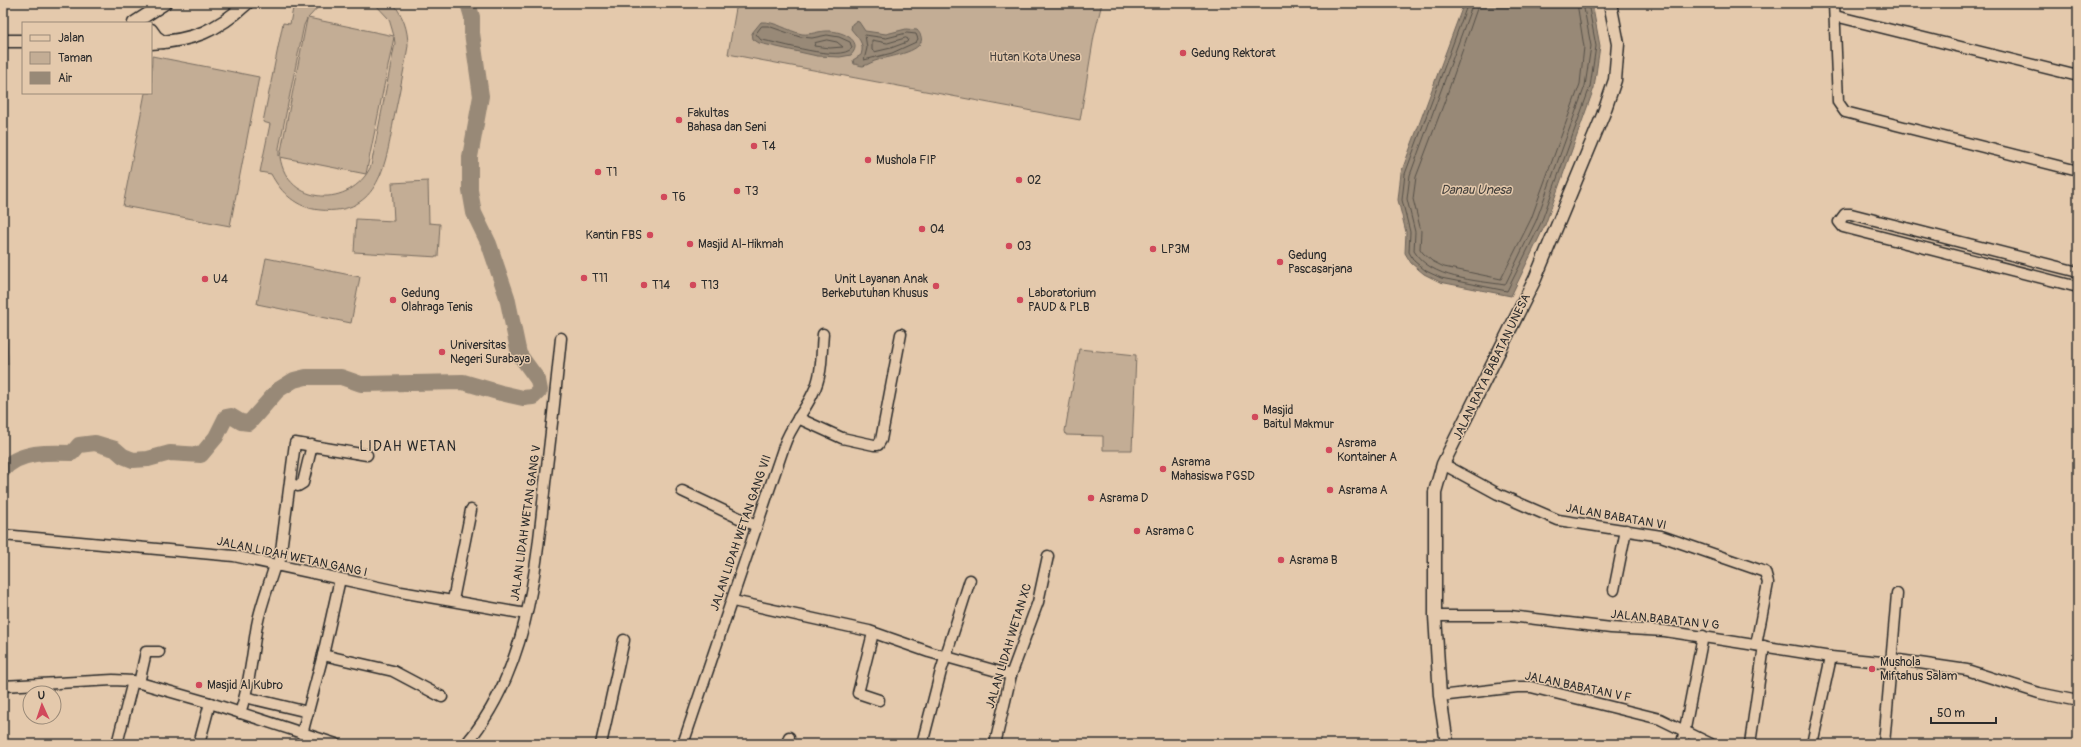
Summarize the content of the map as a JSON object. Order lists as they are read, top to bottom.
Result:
{
  "streets": {
    "main road": ["JALAN RAYA BABATAN UNESA"],
    "street": [
      "JALAN BABATAN VI",
      "JALAN LIDAH WETAN GANG V",
      "JALAN LIDAH WETAN GANG VII",
      "JALAN LIDAH WETAN GANG I",
      "JALAN BABATAN V G",
      "JALAN LIDAH WETAN XC",
      "JALAN BABATAN V F"
    ]
  },
  "crossings": [
    ["JALAN RAYA BABATAN UNESA", "JALAN BABATAN VI"],
    ["JALAN RAYA BABATAN UNESA", "JALAN BABATAN V G"],
    ["JALAN RAYA BABATAN UNESA", "JALAN BABATAN V F"],
    ["JALAN BABATAN VI", "JALAN BABATAN V G"],
    ["JALAN LIDAH WETAN GANG V", "JALAN LIDAH WETAN GANG I"]
  ],
  "districts": ["LIDAH WETAN"],
  "water": ["Danau Unesa"],
  "parks": ["Hutan Kota Unesa"],
  "places": [
    "Gedung Rektorat",
    "Fakultas Bahasa dan Seni",
    "T4",
    "Mushola FIP",
    "T1",
    "O2",
    "T3",
    "T6",
    "O4",
    "Kantin FBS",
    "Masjid Al-Hikmah",
    "O3",
    "LP3M",
    "Gedung Pascasarjana",
    "T11",
    "U4",
    "T14",
    "T13",
    "Unit Layanan Anak Berkebutuhan Khusus",
    "Gedung Olahraga Tenis",
    "Laboratorium PAUD & PLB",
    "Universitas Negeri Surabaya",
    "Masjid Baitul Makmur",
    "Asrama Kontainer A",
    "Asrama Mahasiswa PGSD",
    "Asrama A",
    "Asrama D",
    "Asrama C",
    "Asrama B",
    "Mushola Miftahus Salam",
    "Masjid Al Kubro"
  ],
  "legend": ["Jalan", "Taman", "Air"],
  "scale_bar": "50 m",
  "north": "top"
}
